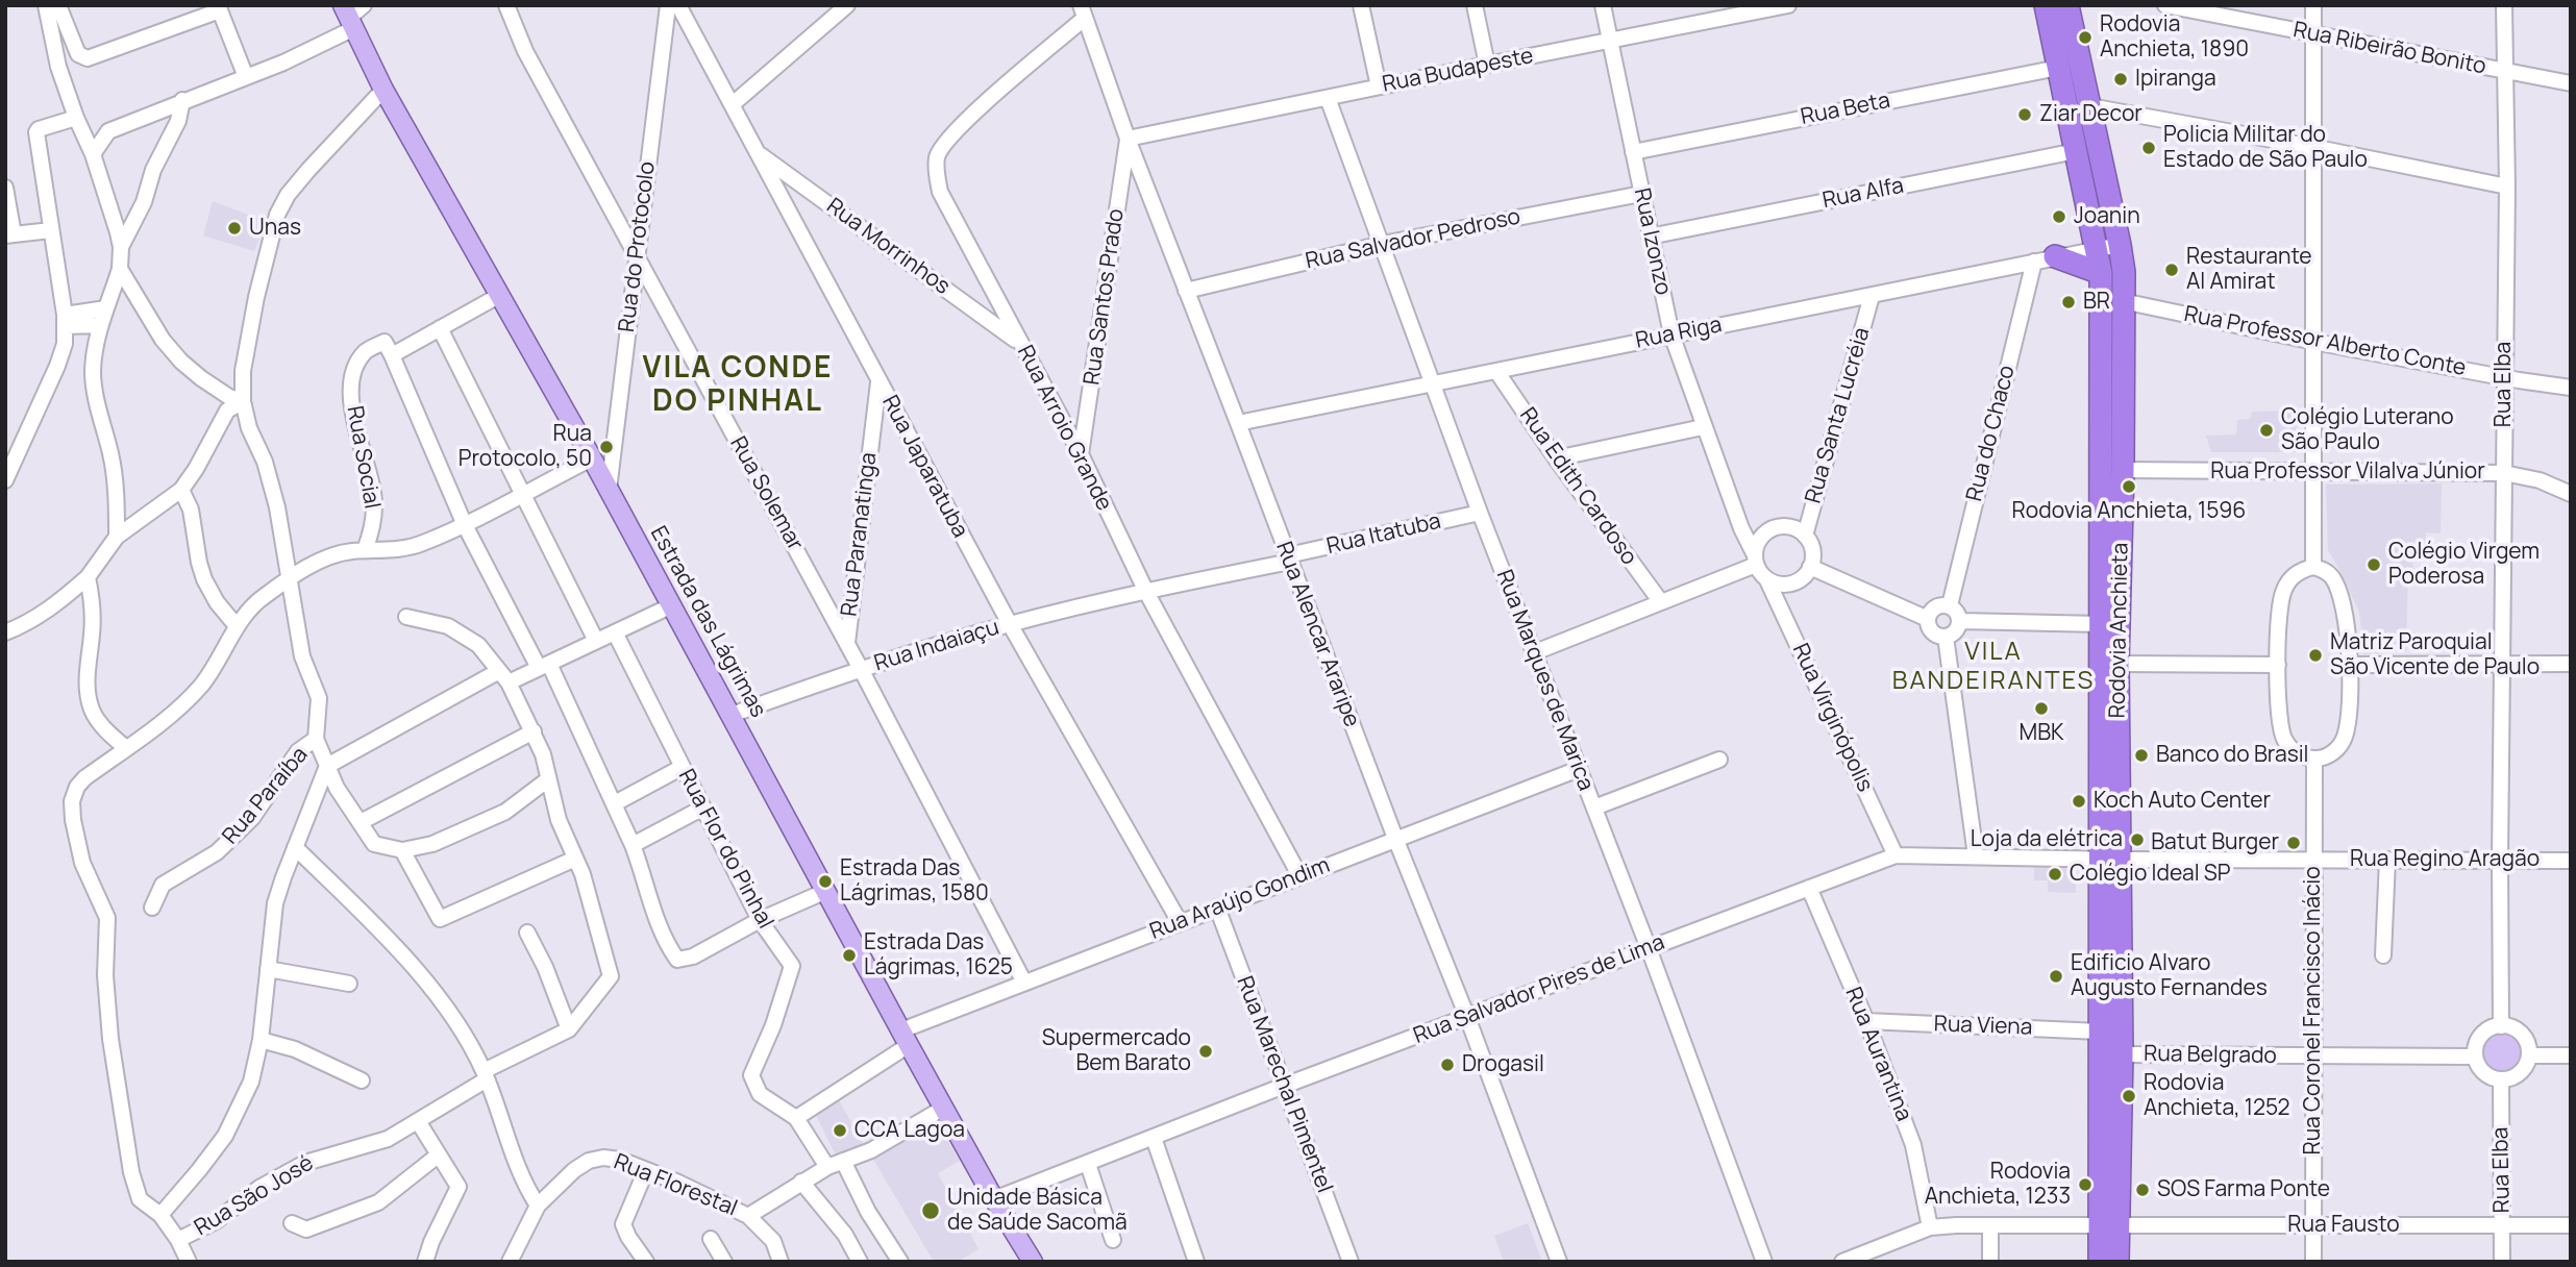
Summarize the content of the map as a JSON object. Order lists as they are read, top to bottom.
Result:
{
  "streets": {
    "highway": ["Rodovia Anchieta"],
    "main road": ["Estrada das Lágrimas"],
    "street": [
      "Rua Ribeirão Bonito",
      "Rua Budapeste",
      "Rua Beta",
      "Rua Alfa",
      "Rua Salvador Pedroso",
      "Rua Izonzo",
      "Rua do Protocolo",
      "Rua Morrinhos",
      "Rua Santos Prado",
      "Rua Riga",
      "Rua Professor Alberto Conte",
      "Rua Elba",
      "Rua Santa Lucréia",
      "Rua Arroio Grande",
      "Rua do Chaco",
      "Rua Social",
      "Rua Japaratuba",
      "Rua Professor Vilalva Júnior",
      "Rua Edith Cardoso",
      "Rua Solemar",
      "Rua Paranatinga",
      "Rua Itatuba",
      "Rua Alencar Araripe",
      "Rua Indaiaçu",
      "Rua Marques de Marica",
      "Rua Virginópolis",
      "Rua Paraíba",
      "Rua Flor do Pinhal",
      "Rua Regino Aragão",
      "Rua Araújo Gondim",
      "Rua Salvador Pires de Lima",
      "Rua Coronel Francisco Inácio",
      "Rua Viena",
      "Rua Aurantina",
      "Rua Belgrado",
      "Rua Marechal Pimentel",
      "Rua Florestal",
      "Rua São José",
      "Rua Fausto"
    ]
  },
  "crossings": [
    ["Rua Ribeirão Bonito", "Rua Elba"],
    ["Rua Budapeste", "Rua Izonzo"],
    ["Rua Budapeste", "Rua Santos Prado"],
    ["Rua Budapeste", "Rua Alencar Araripe"],
    ["Rua Budapeste", "Rua Marques de Marica"],
    ["Rua Beta", "Rua Izonzo"],
    ["Rua Beta", "Rodovia Anchieta"],
    ["Rua Alfa", "Rua Izonzo"],
    ["Rua Alfa", "Rodovia Anchieta"],
    ["Rua Salvador Pedroso", "Rua Izonzo"],
    ["Rua Salvador Pedroso", "Rua Alencar Araripe"],
    ["Rua Salvador Pedroso", "Rua Marques de Marica"],
    ["Rua Izonzo", "Rua Riga"],
    ["Rua Izonzo", "Rua Santa Lucréia"],
    ["Rua Izonzo", "Rua Virginópolis"],
    ["Rua do Protocolo", "Rua Solemar"],
    ["Rua do Protocolo", "Estrada das Lágrimas"],
    ["Rua Morrinhos", "Rua Arroio Grande"],
    ["Rua Morrinhos", "Rua Japaratuba"],
    ["Rua Santos Prado", "Rua Arroio Grande"],
    ["Rua Santos Prado", "Rua Alencar Araripe"],
    ["Rua Riga", "Rua Santa Lucréia"],
    ["Rua Riga", "Rua do Chaco"],
    ["Rua Riga", "Rua Edith Cardoso"],
    ["Rua Riga", "Rodovia Anchieta"],
    ["Rua Riga", "Rua Alencar Araripe"],
    ["Rua Riga", "Rua Marques de Marica"],
    ["Rua Professor Alberto Conte", "Rua Elba"],
    ["Rua Professor Alberto Conte", "Rodovia Anchieta"],
    ["Rua Elba", "Rua Professor Vilalva Júnior"],
    ["Rua Elba", "Rua Regino Aragão"],
    ["Rua Elba", "Rua Belgrado"],
    ["Rua Elba", "Rua Fausto"],
    ["Rua Santa Lucréia", "Rua Virginópolis"],
    ["Rua Arroio Grande", "Rua Itatuba"],
    ["Rua Arroio Grande", "Rua Alencar Araripe"],
    ["Rua Arroio Grande", "Rua Indaiaçu"],
    ["Rua Arroio Grande", "Rua Araújo Gondim"],
    ["Rua Japaratuba", "Rua Paranatinga"],
    ["Rua Japaratuba", "Rua Indaiaçu"],
    ["Rua Japaratuba", "Rua Araújo Gondim"],
    ["Rua Professor Vilalva Júnior", "Rodovia Anchieta"],
    ["Rua Solemar", "Rua Paranatinga"],
    ["Rua Solemar", "Rua Indaiaçu"],
    ["Rua Solemar", "Rua Araújo Gondim"],
    ["Rua Itatuba", "Rua Alencar Araripe"],
    ["Rua Itatuba", "Rua Indaiaçu"],
    ["Rua Itatuba", "Rua Marques de Marica"],
    ["Estrada das Lágrimas", "Rua Indaiaçu"],
    ["Estrada das Lágrimas", "Rua Araújo Gondim"],
    ["Estrada das Lágrimas", "Rua Salvador Pires de Lima"],
    ["Rodovia Anchieta", "Rua Regino Aragão"],
    ["Rodovia Anchieta", "Rua Salvador Pires de Lima"],
    ["Rodovia Anchieta", "Rua Viena"],
    ["Rodovia Anchieta", "Rua Belgrado"],
    ["Rodovia Anchieta", "Rua Fausto"],
    ["Rua Alencar Araripe", "Rua Araújo Gondim"],
    ["Rua Alencar Araripe", "Rua Salvador Pires de Lima"],
    ["Rua Marques de Marica", "Rua Araújo Gondim"],
    ["Rua Marques de Marica", "Rua Salvador Pires de Lima"],
    ["Rua Virginópolis", "Rua Salvador Pires de Lima"],
    ["Rua Flor do Pinhal", "Rua Araújo Gondim"],
    ["Rua Regino Aragão", "Rua Salvador Pires de Lima"],
    ["Rua Regino Aragão", "Rua Coronel Francisco Inácio"],
    ["Rua Araújo Gondim", "Rua Marechal Pimentel"],
    ["Rua Salvador Pires de Lima", "Rua Aurantina"],
    ["Rua Salvador Pires de Lima", "Rua Marechal Pimentel"],
    ["Rua Coronel Francisco Inácio", "Rua Belgrado"],
    ["Rua Coronel Francisco Inácio", "Rua Fausto"],
    ["Rua Viena", "Rua Aurantina"],
    ["Rua Aurantina", "Rua Fausto"]
  ],
  "districts": ["VILA CONDE DO PINHAL", "VILA BANDEIRANTES"],
  "places": [
    "Rodovia Anchieta, 1890",
    "Ipiranga",
    "Ziar Decor",
    "Policia Militar do Estado de São Paulo",
    "Joanin",
    "Unas",
    "Restaurante Al Amirat",
    "BR",
    "Colégio Luterano São Paulo",
    "Rua Protocolo, 50",
    "Rodovia Anchieta, 1596",
    "Colégio Virgem Poderosa",
    "Matriz Paroquial São Vicente de Paulo",
    "MBK",
    "Banco do Brasil",
    "Koch Auto Center",
    "Loja da elétrica",
    "Batut Burger",
    "Colégio Ideal SP",
    "Estrada Das Lágrimas, 1580",
    "Estrada Das Lágrimas, 1625",
    "Edificio Alvaro Augusto Fernandes",
    "Supermercado Bem Barato",
    "Drogasil",
    "Rodovia Anchieta, 1252",
    "CCA Lagoa",
    "Rodovia Anchieta, 1233",
    "SOS Farma Ponte",
    "Unidade Básica de Saúde Sacomã"
  ]
}
